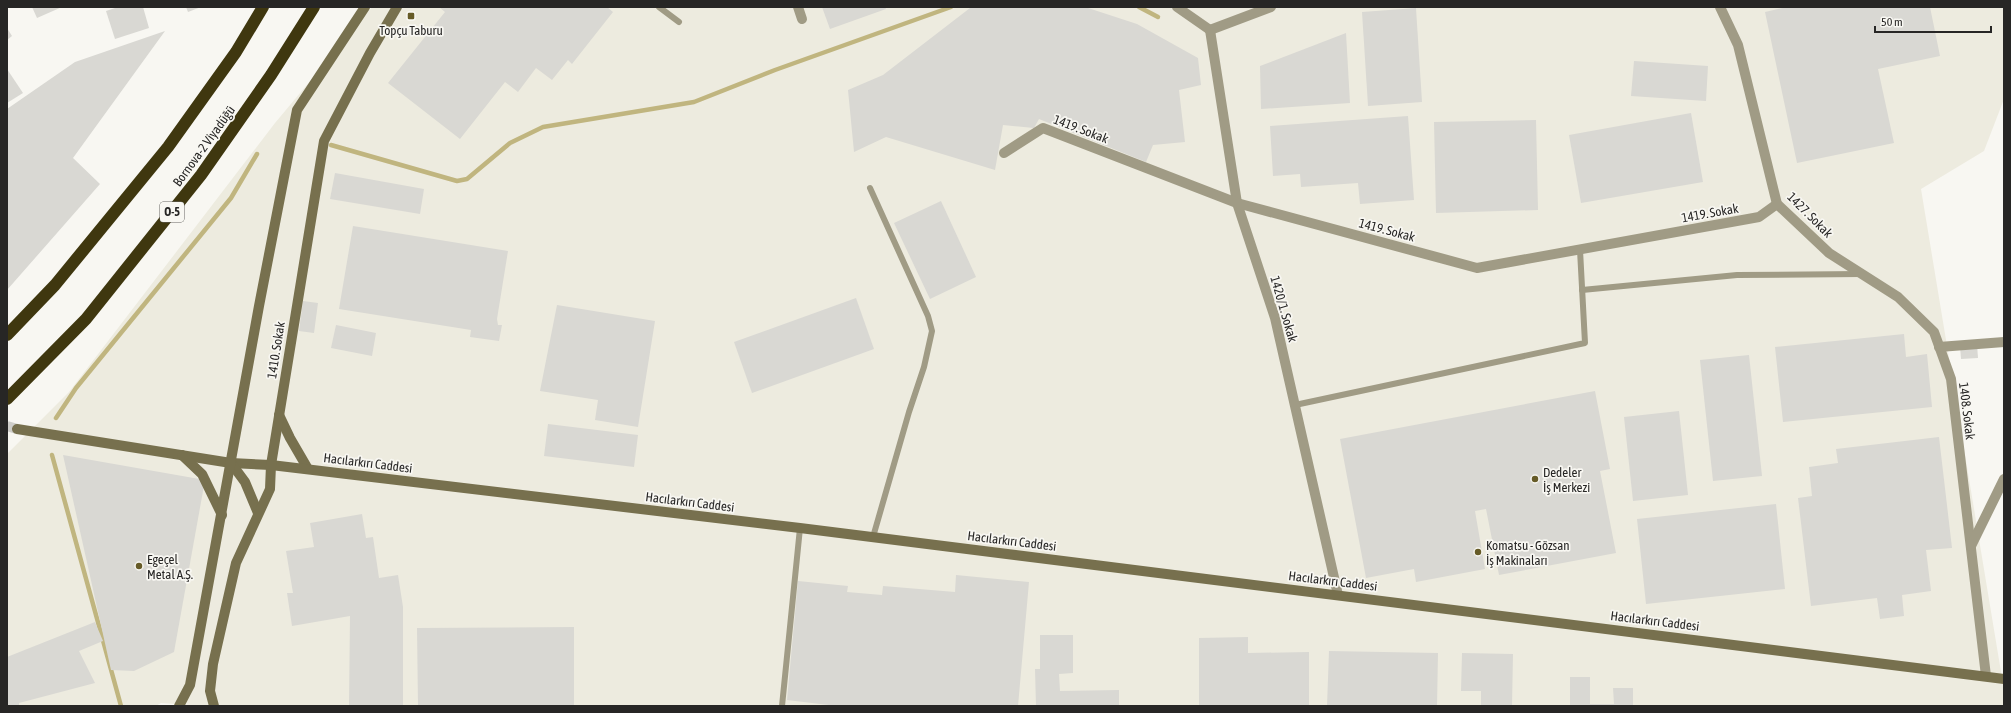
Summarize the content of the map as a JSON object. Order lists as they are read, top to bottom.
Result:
{
  "streets": {
    "highway": ["Bornova-2 Viyadüğü", "O-5"],
    "street": [
      "1419. Sokak",
      "1427. Sokak",
      "1420/1. Sokak",
      "1410. Sokak",
      "1408. Sokak",
      "Hacılarkırı Caddesi"
    ]
  },
  "crossings": [
    ["1419. Sokak", "1427. Sokak"],
    ["1419. Sokak", "1420/1. Sokak"],
    ["1427. Sokak", "1408. Sokak"],
    ["1420/1. Sokak", "Hacılarkırı Caddesi"],
    ["1410. Sokak", "Hacılarkırı Caddesi"],
    ["1408. Sokak", "Hacılarkırı Caddesi"]
  ],
  "places": {
    "transit": ["Topçu Taburu"],
    "other": ["Dedeler İş Merkezi", "Komatsu - Gözsan İş Makinaları", "Egeçel Metal A.Ş."]
  },
  "scale_bar": "50 m"
}
